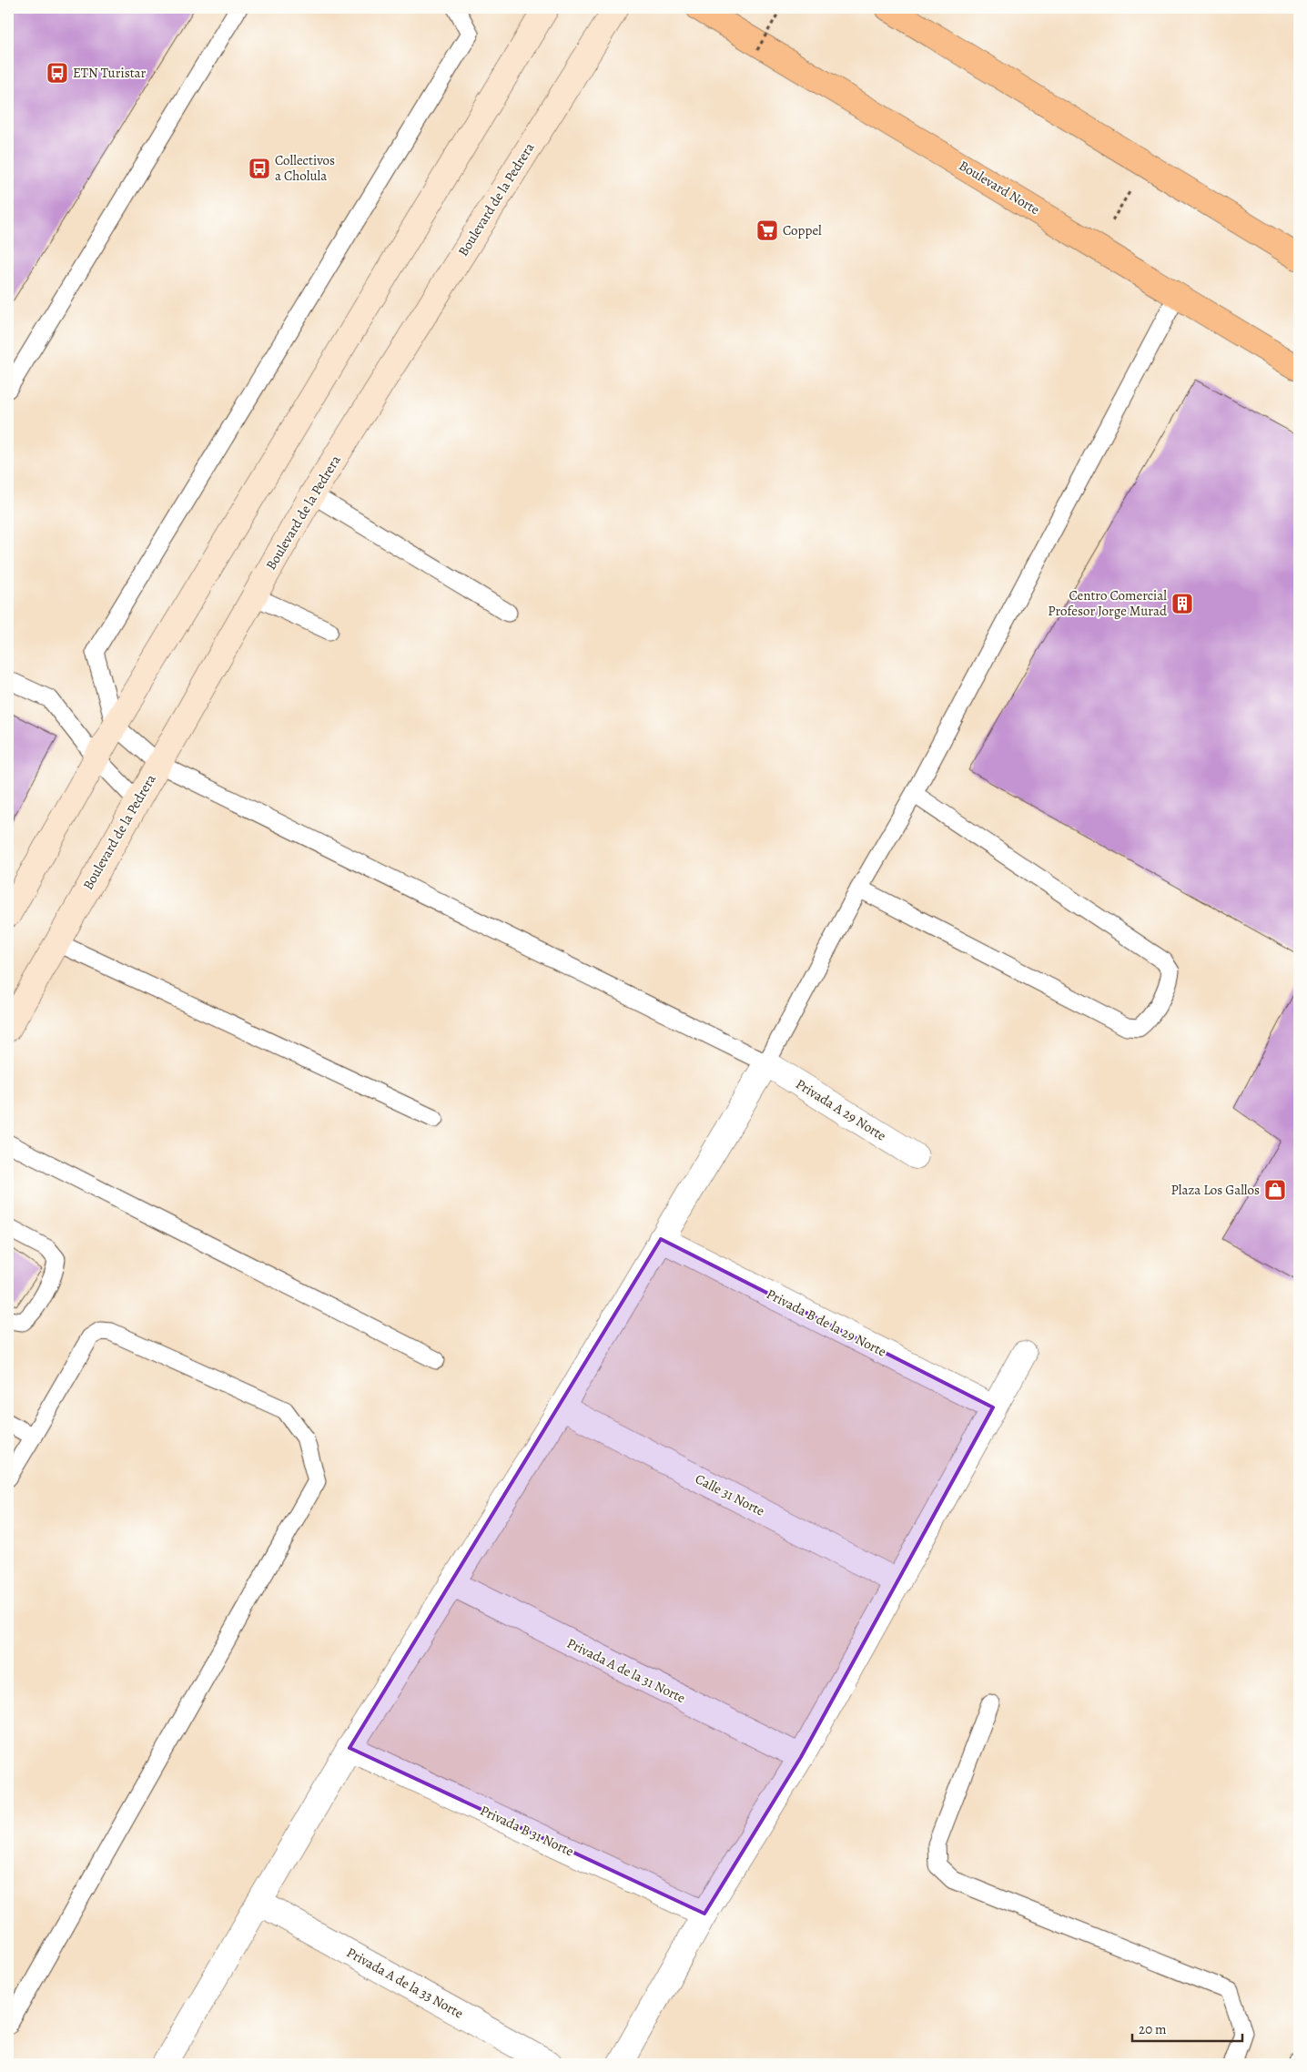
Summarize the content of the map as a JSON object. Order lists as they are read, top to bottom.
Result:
{
  "streets": {
    "main road": ["Boulevard Norte"],
    "street": [
      "Boulevard de la Pedrera",
      "Privada A 29 Norte",
      "Privada B de la 29 Norte",
      "Calle 31 Norte",
      "Privada A de la 31 Norte",
      "Privada B 31 Norte",
      "Privada A de la 33 Norte"
    ]
  },
  "places": {
    "bus stop": ["ETN Turistar", "Collectivos a Cholula"],
    "supermarket": ["Coppel"],
    "building": ["Centro Comercial Profesor Jorge Murad"],
    "shop": ["Plaza Los Gallos"]
  },
  "scale_bar": "20 m"
}
